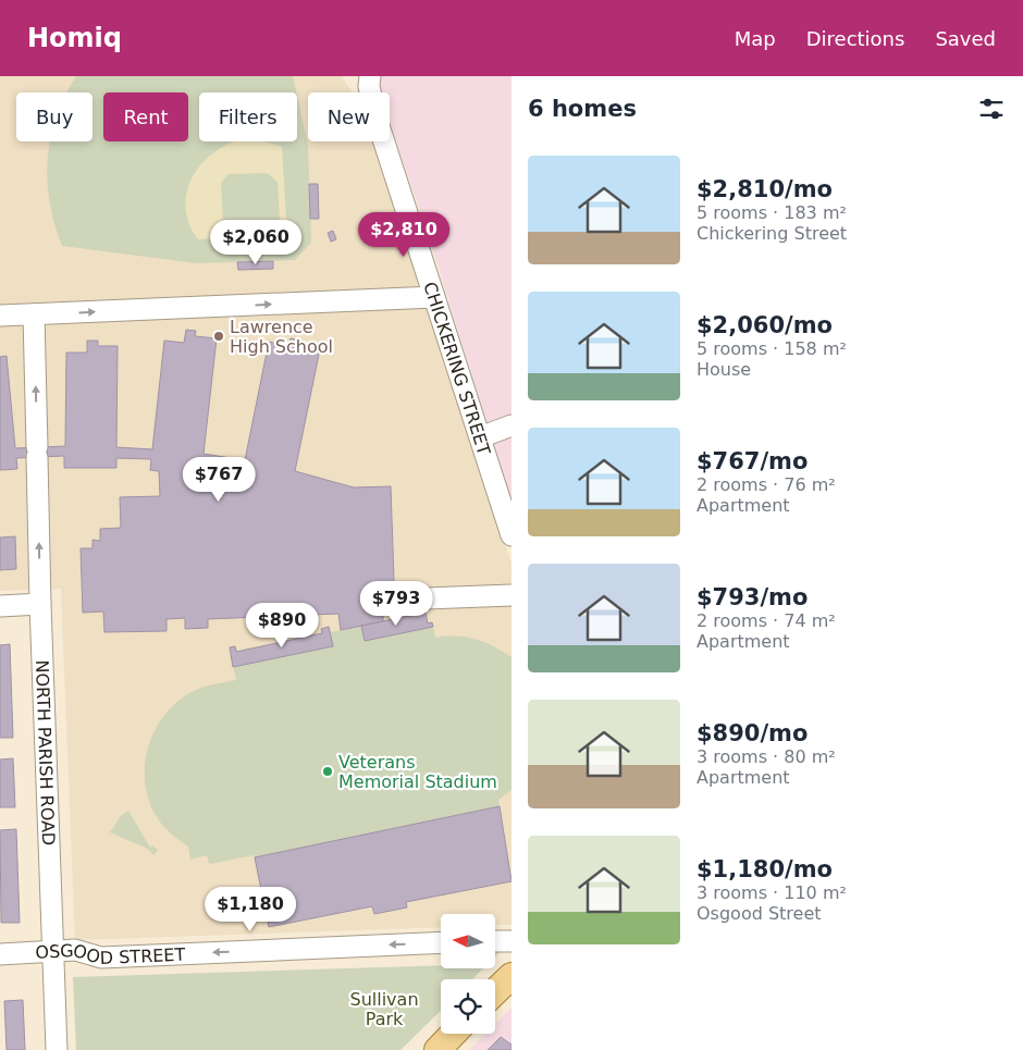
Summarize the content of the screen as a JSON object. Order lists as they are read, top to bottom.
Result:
{
  "streets": {
    "street": ["CHICKERING STREET", "NORTH PARISH ROAD", "OSGOOD STREET"]
  },
  "crossings": [
    ["NORTH PARISH ROAD", "OSGOOD STREET"]
  ],
  "one_way": ["NORTH PARISH ROAD", "OSGOOD STREET"],
  "parks": ["Sullivan Park"],
  "places": ["Lawrence High School", "Veterans Memorial Stadium"],
  "north": "left",
  "page": {
    "header": "Homiq",
    "nav": ["Map", "Directions", "Saved"],
    "heading": "6 homes",
    "chip": [
      "Buy",
      "Rent",
      "Filters",
      "New"
    ],
    "list": [
      {
        "name": "$2,810/mo",
        "note": "5 rooms · 183 m² · Chickering Street"
      },
      {
        "name": "$2,060/mo",
        "note": "5 rooms · 158 m² · House"
      },
      {
        "name": "$767/mo",
        "note": "2 rooms · 76 m² · Apartment"
      },
      {
        "name": "$793/mo",
        "note": "2 rooms · 74 m² · Apartment"
      },
      {
        "name": "$890/mo",
        "note": "3 rooms · 80 m² · Apartment"
      },
      {
        "name": "$1,180/mo",
        "note": "3 rooms · 110 m² · Osgood Street"
      }
    ],
    "price": [
      "$2,810",
      "$2,060",
      "$767",
      "$793",
      "$890",
      "$1,180"
    ]
  }
}
